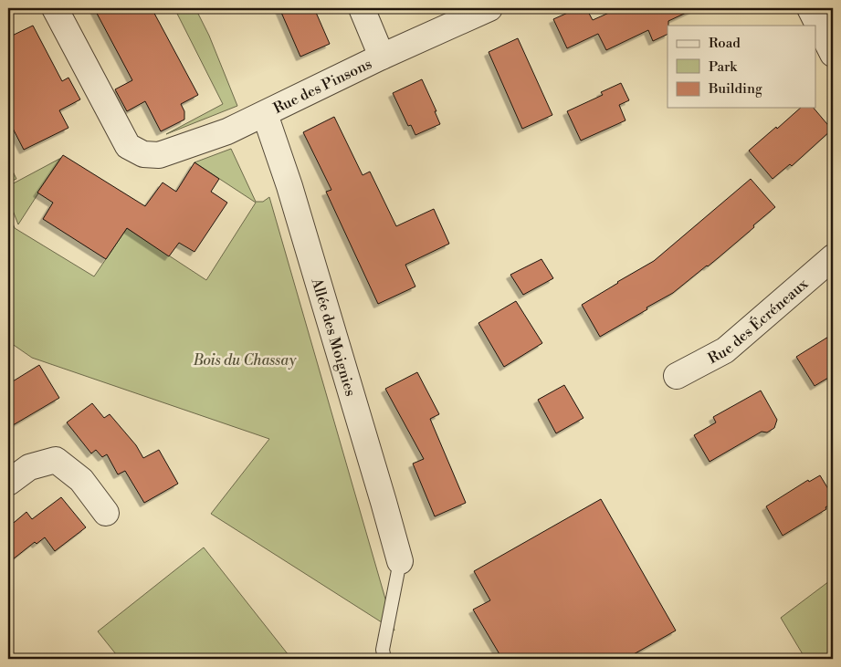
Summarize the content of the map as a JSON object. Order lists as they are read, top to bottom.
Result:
{
  "streets": {
    "street": ["Rue des Pinsons", "Rue des Écréneaux", "Allée des Moignies"]
  },
  "crossings": [
    ["Rue des Pinsons", "Allée des Moignies"]
  ],
  "parks": ["Bois du Chassay"],
  "legend": ["Road", "Park", "Building"]
}
